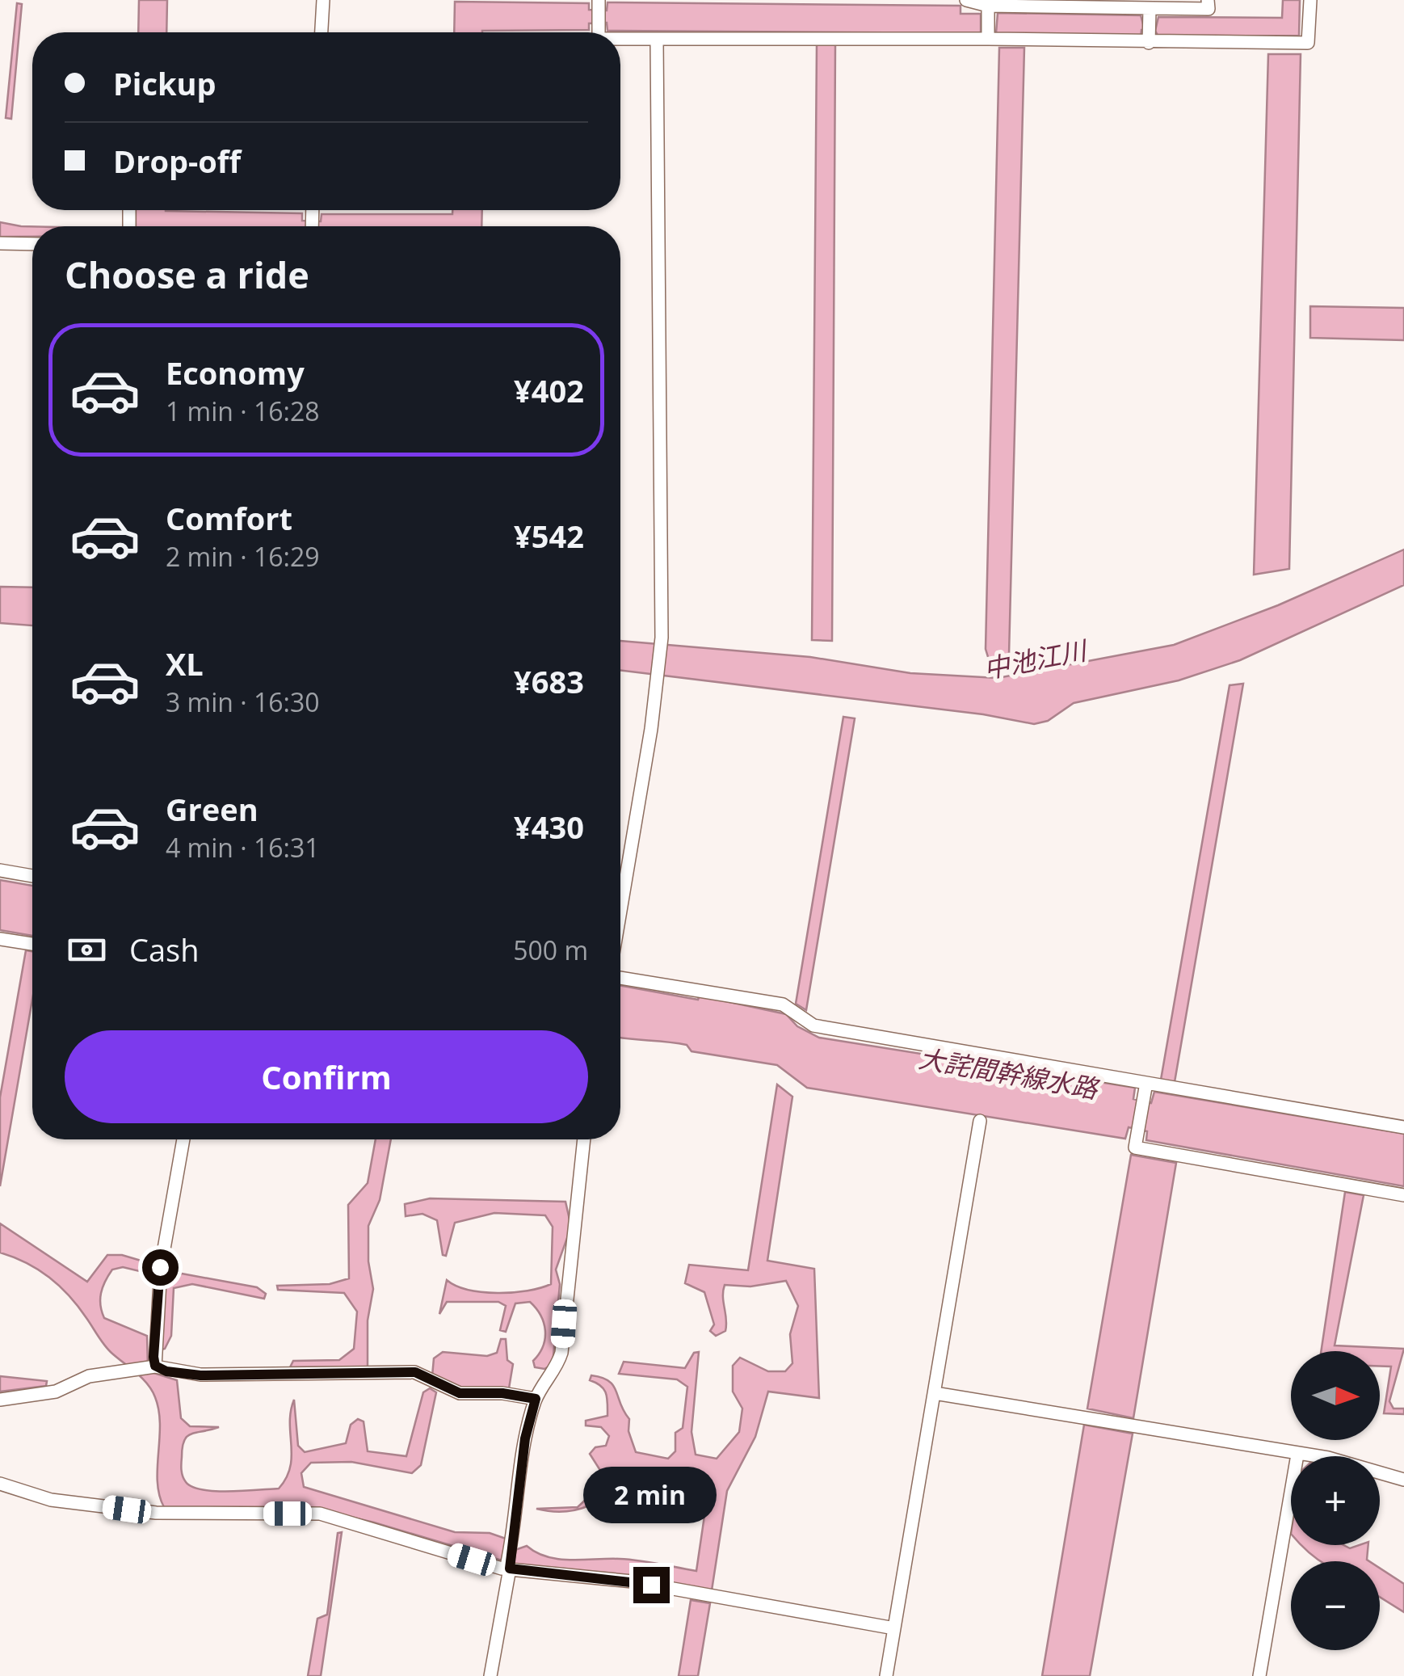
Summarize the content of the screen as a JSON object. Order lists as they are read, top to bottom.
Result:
{
  "water": ["中池江川", "大詫間幹線水路"],
  "north": "right",
  "page": {
    "banner": ["Pickup", "Drop-off"],
    "heading": "Choose a ride",
    "list": [
      {
        "name": "Economy",
        "note": "1 min · 16:28",
        "value": "¥402"
      },
      {
        "name": "Comfort",
        "note": "2 min · 16:29",
        "value": "¥542"
      },
      {
        "name": "XL",
        "note": "3 min · 16:30",
        "value": "¥683"
      },
      {
        "name": "Green",
        "note": "4 min · 16:31",
        "value": "¥430"
      }
    ],
    "pay": ["Cash", "500 m"],
    "buttons": "Confirm",
    "map_buttons": ["+", "−"],
    "bubble": "2 min"
  }
}
